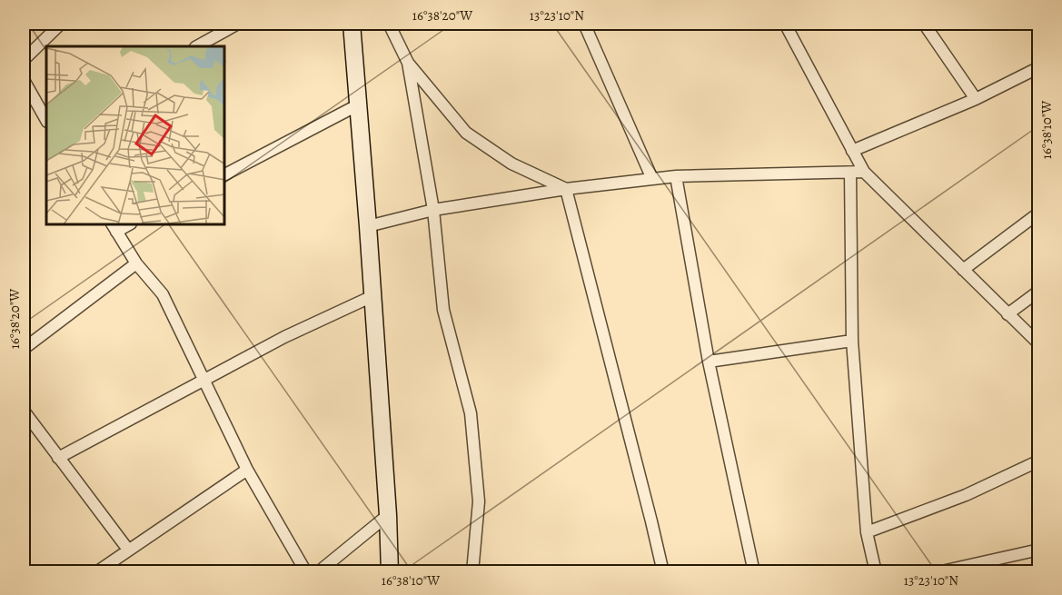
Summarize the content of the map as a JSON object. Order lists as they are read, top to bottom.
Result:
{
  "coordinates": ["16°38'20\"W", "13°23'10\"N", "16°38'10\"W"]
}
